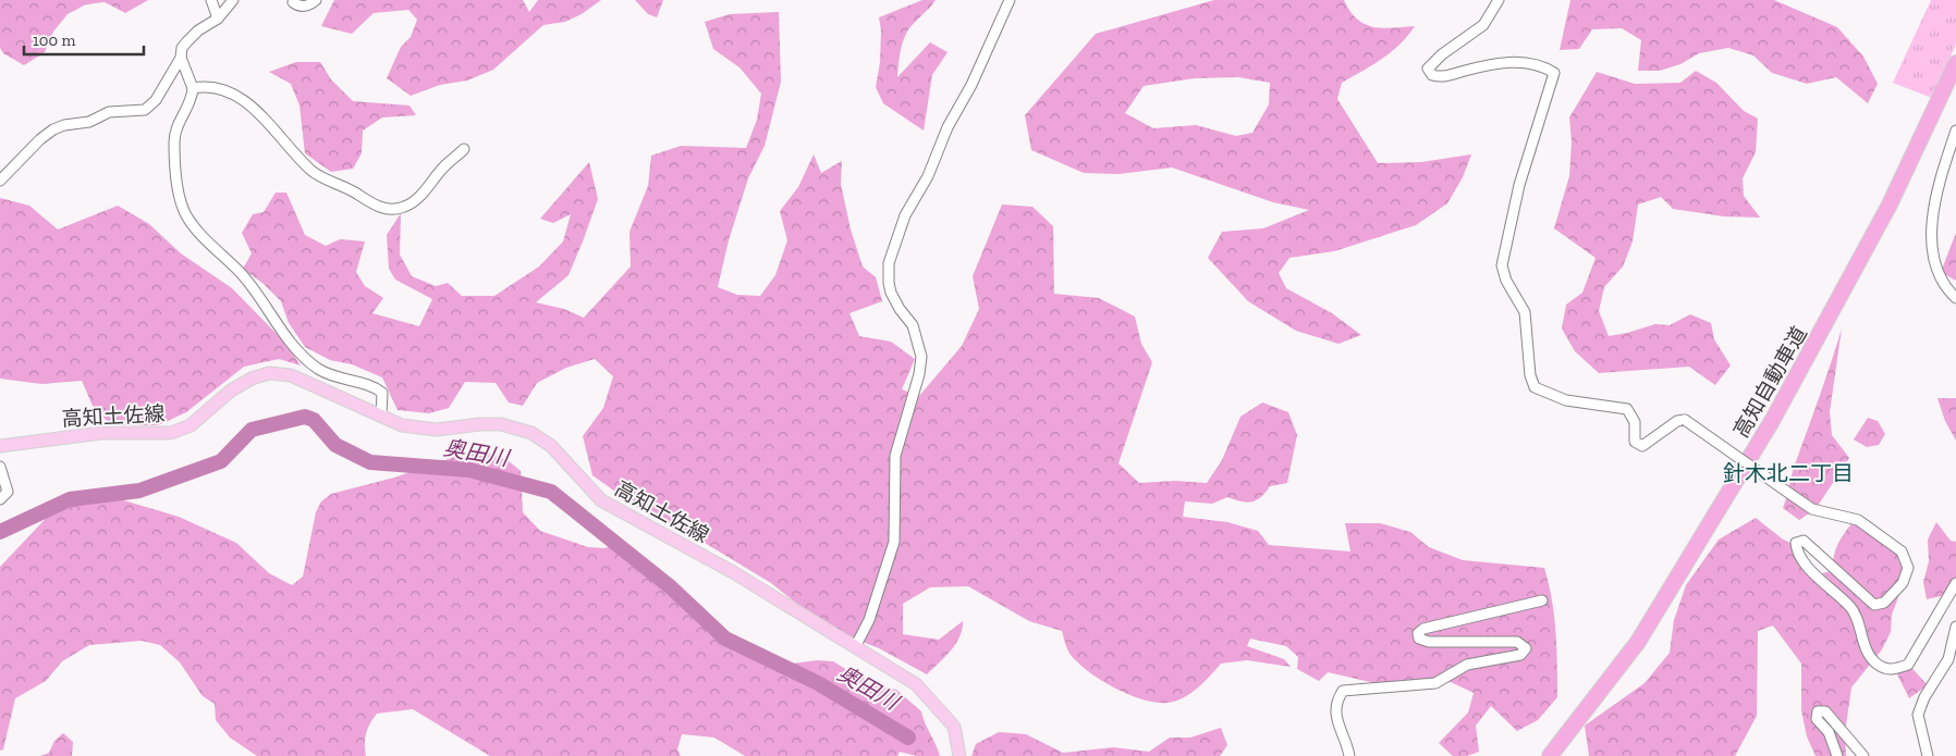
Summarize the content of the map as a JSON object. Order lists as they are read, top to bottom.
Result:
{
  "streets": {
    "highway": ["高知自動車道"],
    "main road": ["高知土佐線"]
  },
  "districts": ["針木北二丁目"],
  "water": ["奥田川"],
  "scale_bar": "100 m"
}
